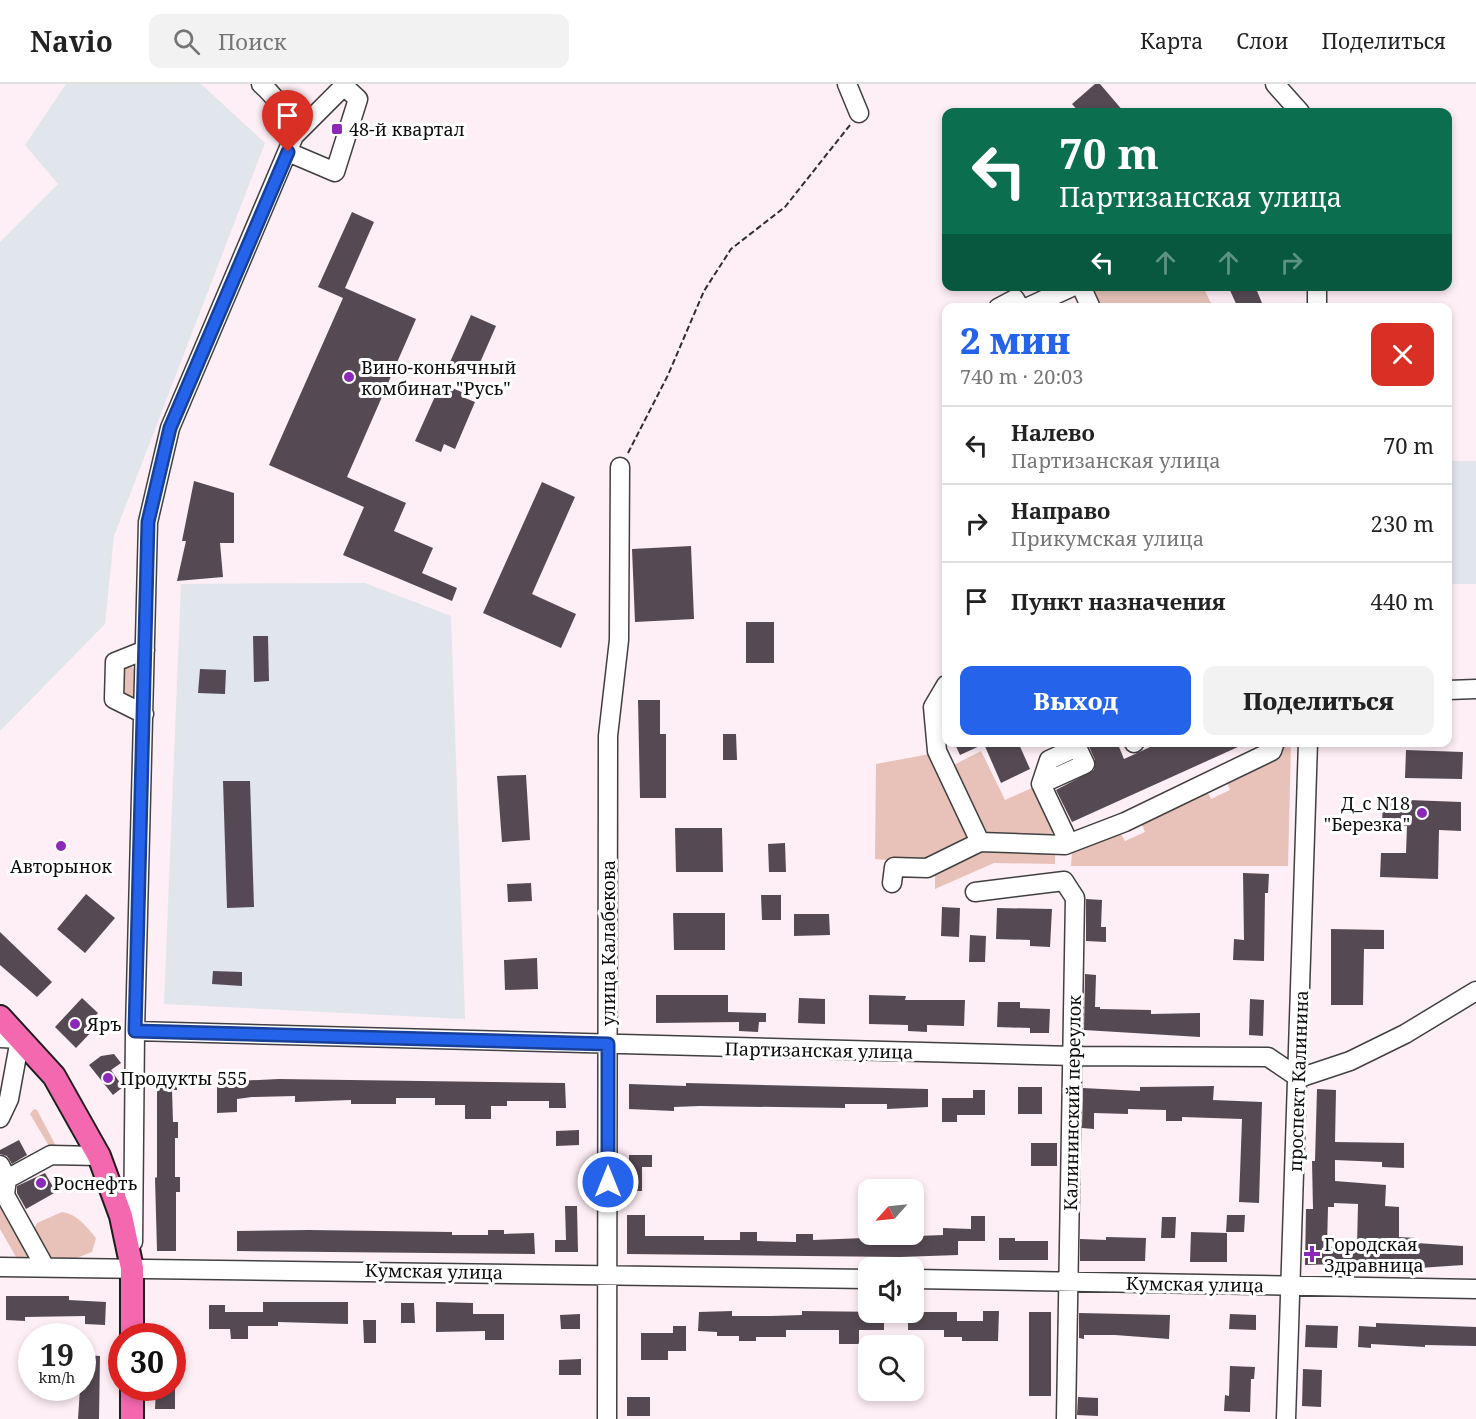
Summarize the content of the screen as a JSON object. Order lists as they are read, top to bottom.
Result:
{
  "streets": {
    "street": [
      "улица Калабекова",
      "Партизанская улица",
      "проспект Калинина",
      "Калининский переулок",
      "Кумская улица"
    ]
  },
  "crossings": [
    ["улица Калабекова", "Партизанская улица"],
    ["улица Калабекова", "Кумская улица"],
    ["Партизанская улица", "проспект Калинина"],
    ["Партизанская улица", "Калининский переулок"],
    ["проспект Калинина", "Кумская улица"],
    ["Калининский переулок", "Кумская улица"]
  ],
  "places": {
    "transit": ["48-й квартал"],
    "other": [
      "Вино-коньячный комбинат \"Русь\"",
      "Д_с N18 \"Березка\"",
      "Авторынок",
      "Яръ",
      "Продукты 555",
      "Роснефть"
    ],
    "health": ["Городская Здравница"]
  },
  "north": "bottom left",
  "page": {
    "header": "Navio",
    "search": "Поиск",
    "nav": ["Карта", "Слои", "Поделиться"],
    "turn": ["70 m", "Партизанская улица"],
    "heading": ["2 мин", "740 m · 20:03"],
    "list": [
      {
        "name": "Налево",
        "note": "Партизанская улица",
        "value": "70 m"
      },
      {
        "name": "Направо",
        "note": "Прикумская улица",
        "value": "230 m"
      },
      {
        "name": "Пункт назначения",
        "value": "440 m"
      }
    ],
    "buttons": ["Выход", "Поделиться"],
    "speed": "19 km/h",
    "limit": "30"
  }
}
